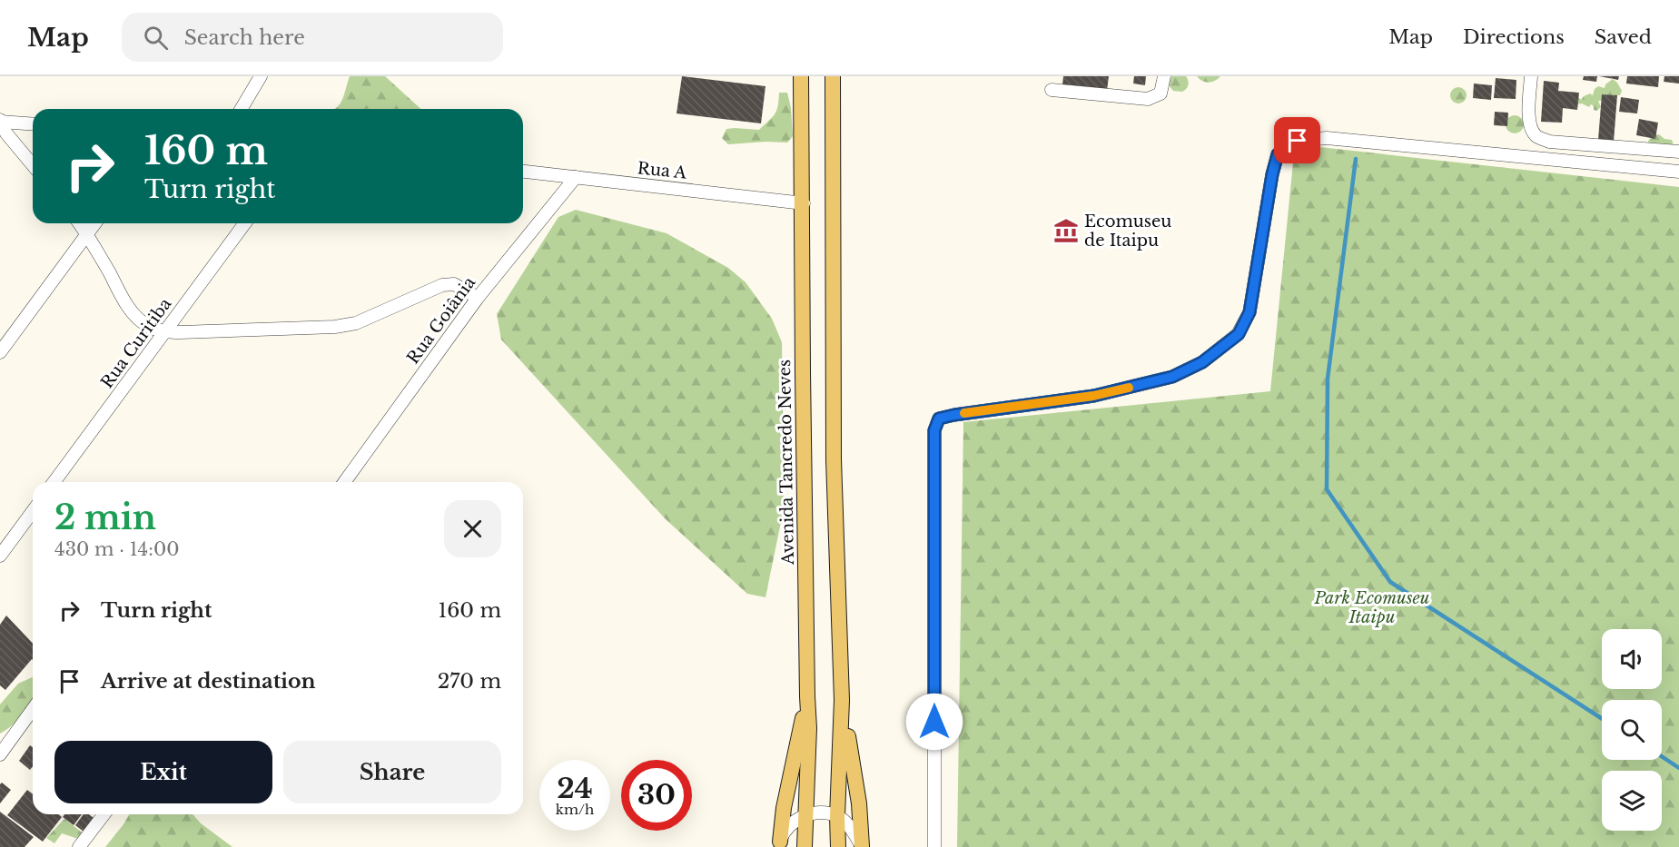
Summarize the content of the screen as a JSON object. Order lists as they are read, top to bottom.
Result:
{
  "streets": {
    "main road": ["Avenida Tancredo Neves"],
    "street": ["Rua A", "Rua Goiânia", "Rua Curitiba"]
  },
  "crossings": [
    ["Rua A", "Rua Goiânia"],
    ["Rua A", "Avenida Tancredo Neves"]
  ],
  "parks": ["Park Ecomuseu Itaipu"],
  "places": {
    "museum": ["Ecomuseu de Itaipu"]
  },
  "page": {
    "header": "Map",
    "search": "Search here",
    "nav": ["Map", "Directions", "Saved"],
    "turn": ["160 m", "Turn right"],
    "heading": ["2 min", "430 m · 14:00"],
    "list": [
      {
        "name": "Turn right",
        "value": "160 m"
      },
      {
        "name": "Arrive at destination",
        "value": "270 m"
      }
    ],
    "buttons": ["Exit", "Share"],
    "speed": "24 km/h",
    "limit": "30"
  }
}
